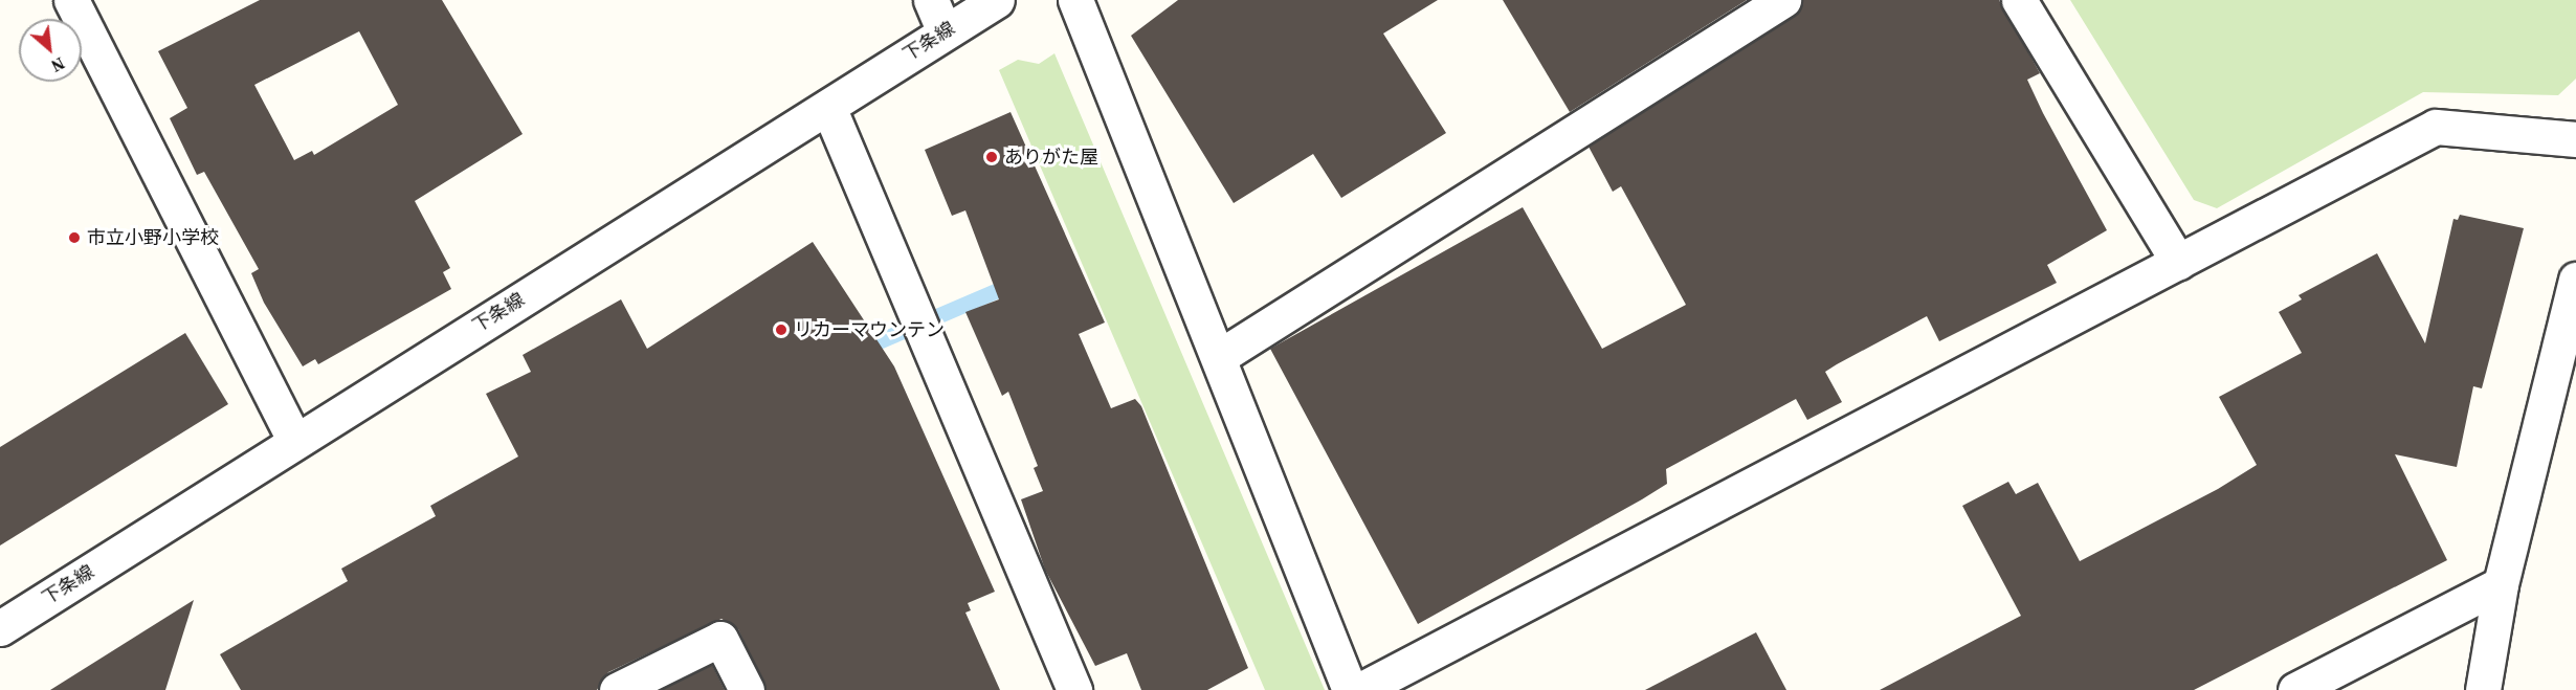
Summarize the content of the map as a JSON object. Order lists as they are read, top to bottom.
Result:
{
  "streets": {
    "street": ["下条線"]
  },
  "places": ["ありがた屋", "市立小野小学校", "リカーマウンテン"],
  "north": "bottom right"
}
